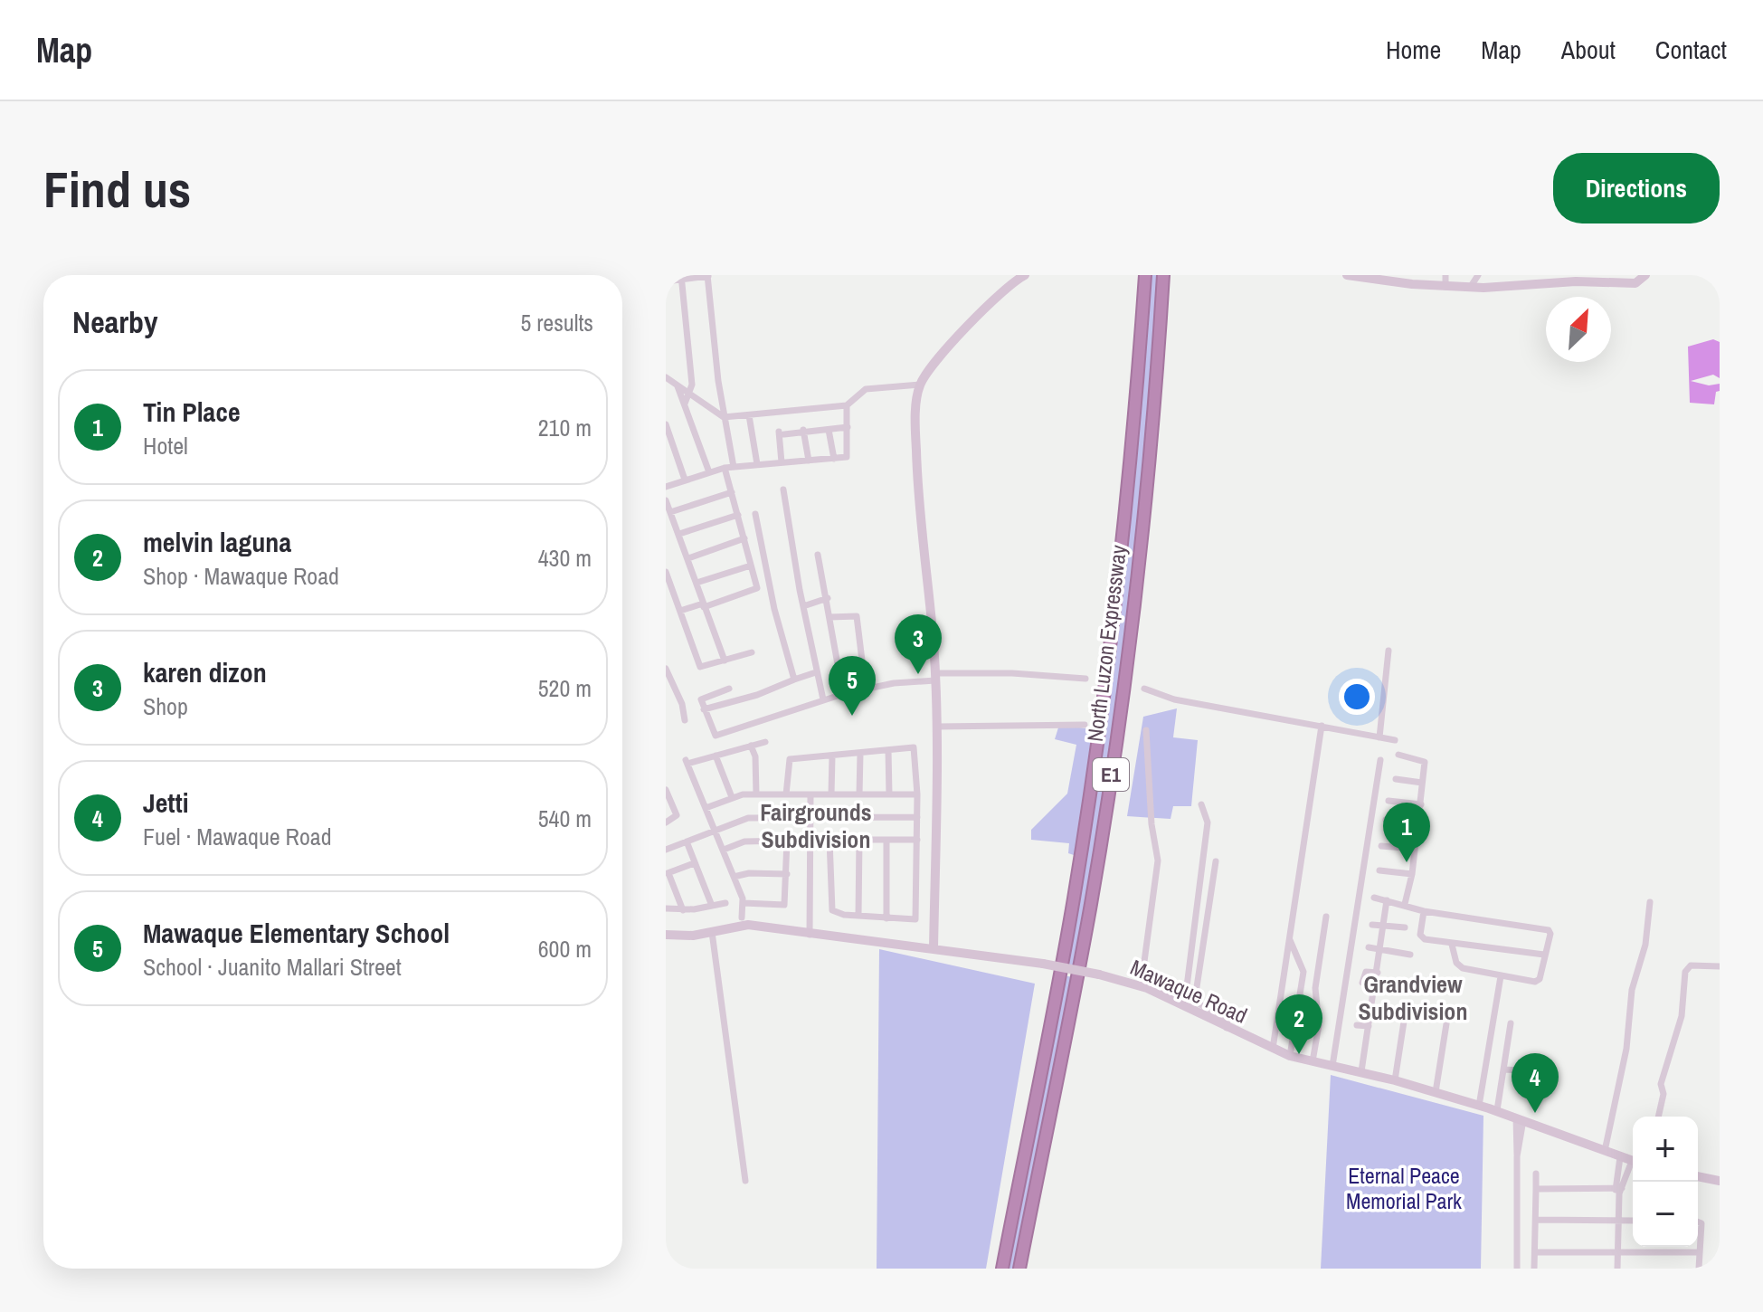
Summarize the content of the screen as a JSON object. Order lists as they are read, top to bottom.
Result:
{
  "streets": {
    "highway": ["North Luzon Expressway", "E1"],
    "main road": ["Mawaque Road"]
  },
  "districts": ["Fairgrounds Subdivision", "Grandview Subdivision"],
  "parks": ["Eternal Peace Memorial Park"],
  "north": "top right",
  "page": {
    "header": "Map",
    "nav": [
      "Home",
      "Map",
      "About",
      "Contact"
    ],
    "buttons": "Directions",
    "title": "Find us",
    "heading": ["Nearby", "5 results"],
    "list": [
      {
        "mark": "1",
        "name": "Tin Place",
        "note": "Hotel",
        "value": "210 m"
      },
      {
        "mark": "2",
        "name": "melvin laguna",
        "note": "Shop · Mawaque Road",
        "value": "430 m"
      },
      {
        "mark": "3",
        "name": "karen dizon",
        "note": "Shop",
        "value": "520 m"
      },
      {
        "mark": "4",
        "name": "Jetti",
        "note": "Fuel · Mawaque Road",
        "value": "540 m"
      },
      {
        "mark": "5",
        "name": "Mawaque Elementary School",
        "note": "School · Juanito Mallari Street",
        "value": "600 m"
      }
    ],
    "pins": [
      "3",
      "5",
      "1",
      "2",
      "4"
    ],
    "map_buttons": ["+", "−"]
  }
}
